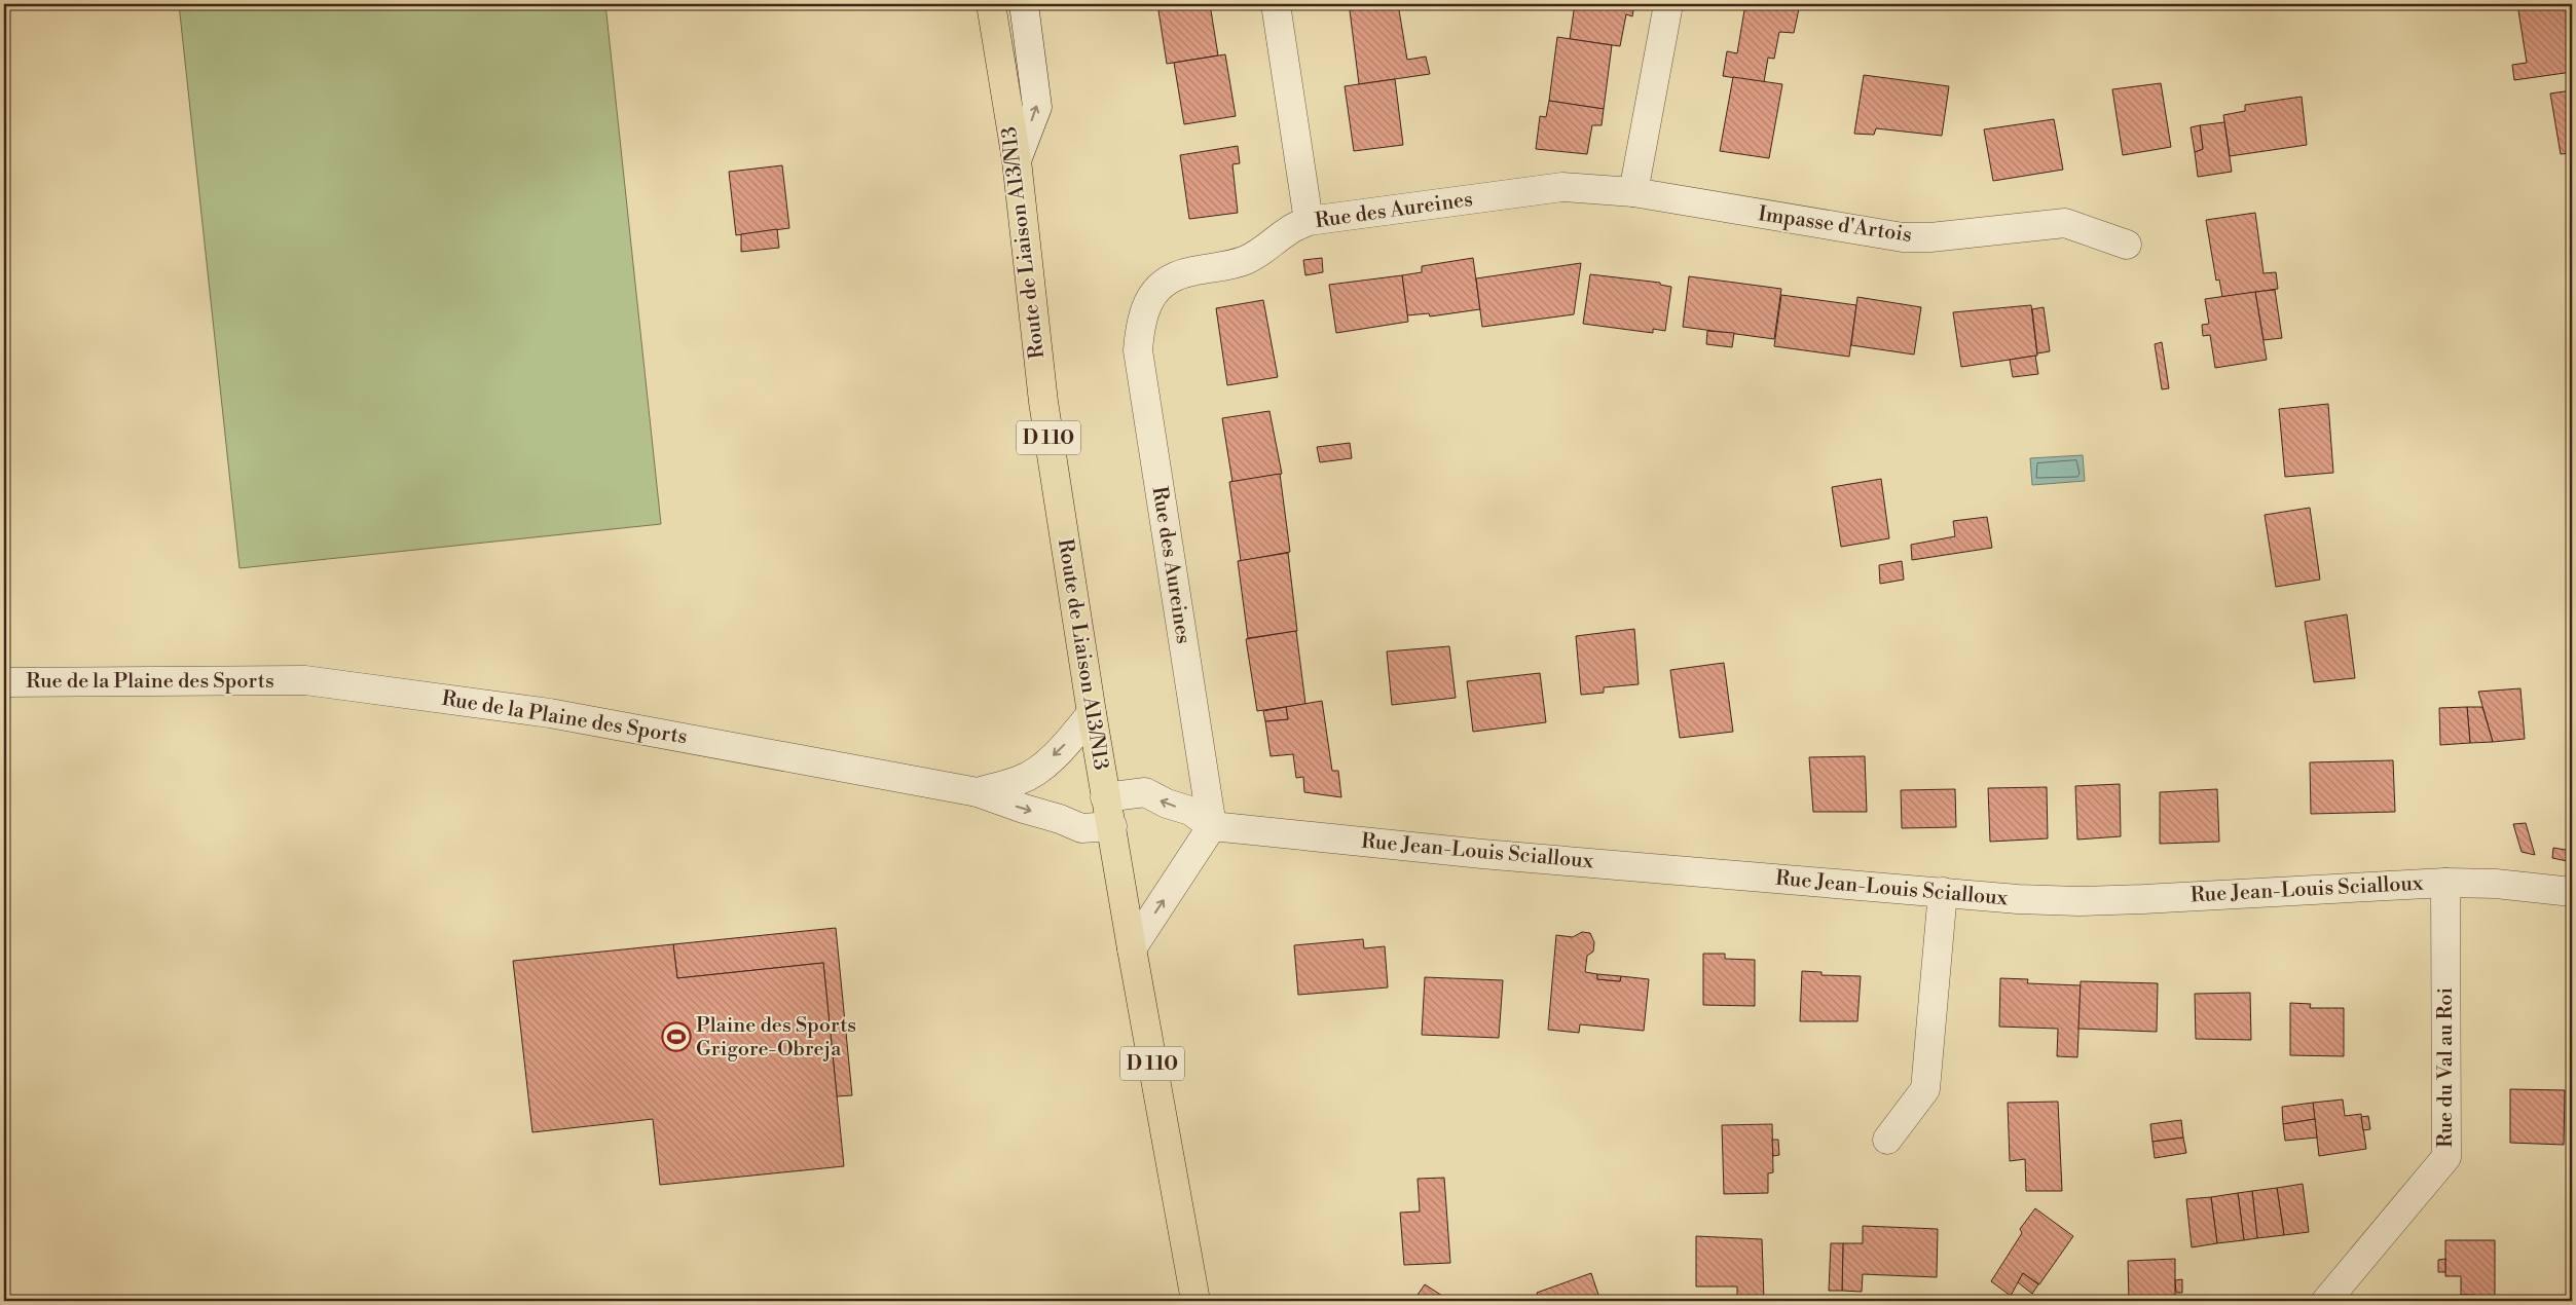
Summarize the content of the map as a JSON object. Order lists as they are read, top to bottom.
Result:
{
  "streets": {
    "main road": ["Route de Liaison A13/N13", "D 110"],
    "street": [
      "Rue des Aureines",
      "Impasse d'Artois",
      "Rue de la Plaine des Sports",
      "Rue Jean-Louis Scialloux",
      "Rue du Val au Roi"
    ]
  },
  "crossings": [
    ["Rue des Aureines", "Impasse d'Artois"],
    ["Rue des Aureines", "Rue Jean-Louis Scialloux"],
    ["Route de Liaison A13/N13", "D 110"],
    ["Route de Liaison A13/N13", "Rue de la Plaine des Sports"],
    ["Route de Liaison A13/N13", "Rue Jean-Louis Scialloux"],
    ["Rue Jean-Louis Scialloux", "Rue du Val au Roi"]
  ],
  "places": {
    "sports": ["Plaine des Sports Grigore-Obreja"]
  }
}
